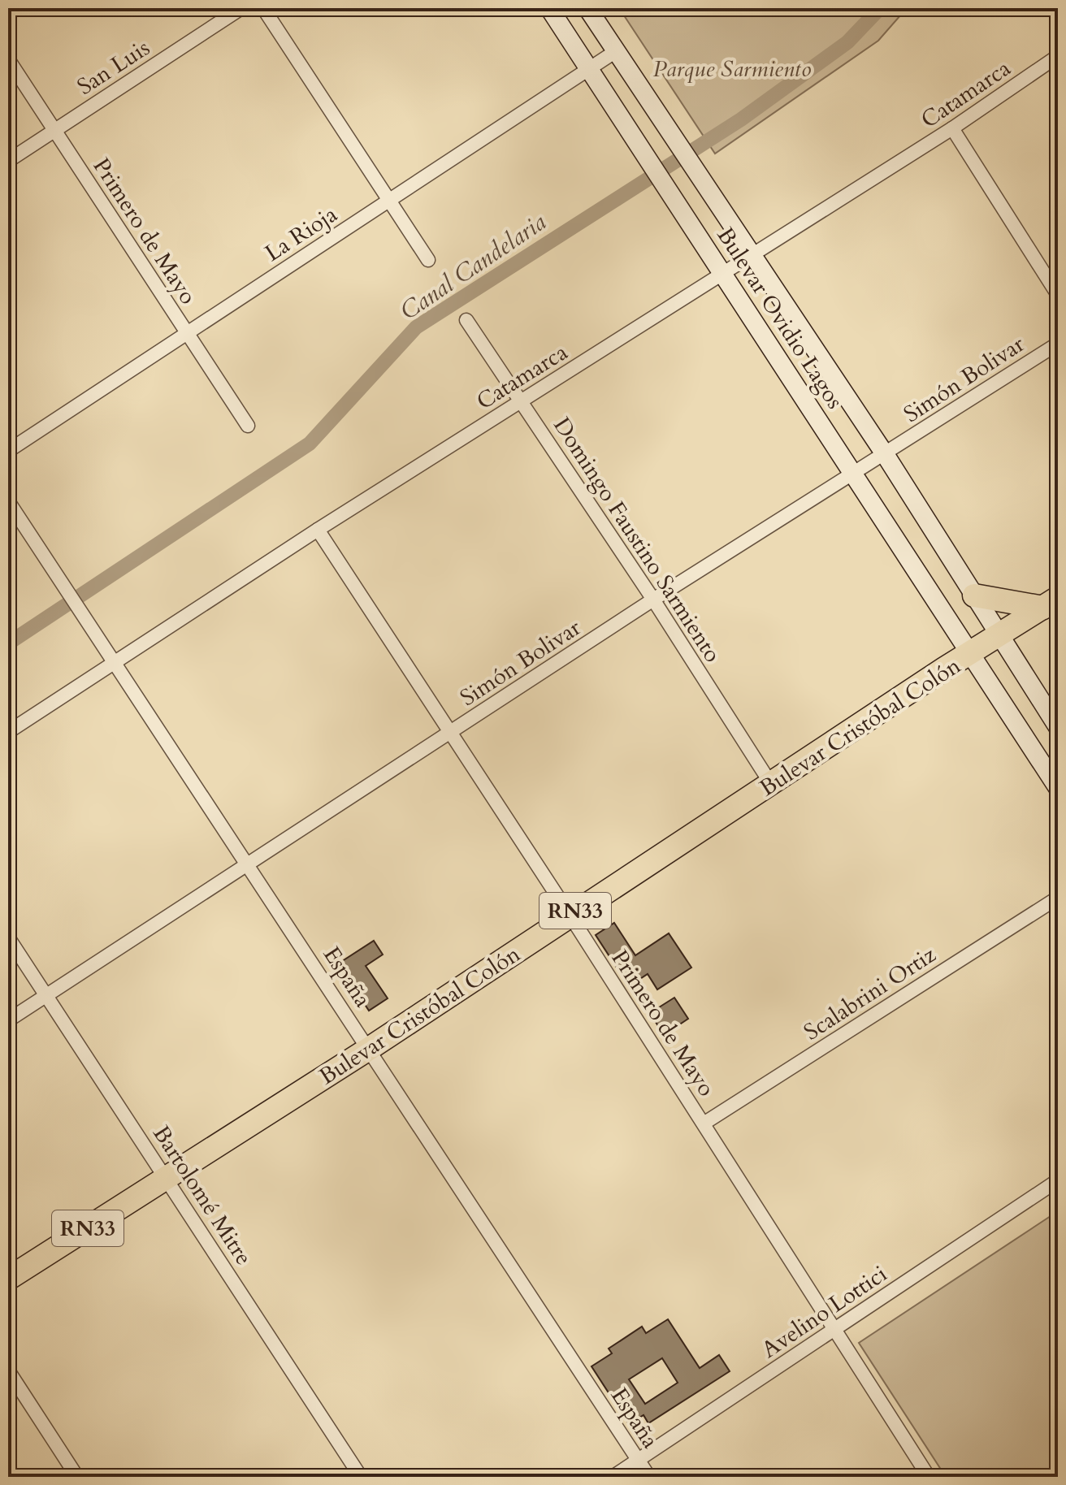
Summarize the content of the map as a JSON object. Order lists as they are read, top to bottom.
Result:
{
  "streets": {
    "highway": ["Bulevar Cristóbal Colón", "RN33"],
    "main road": ["Bulevar Ovidio Lagos"],
    "street": [
      "San Luis",
      "Catamarca",
      "Primero de Mayo",
      "La Rioja",
      "Simón Bolivar",
      "Domingo Faustino Sarmiento",
      "España",
      "Scalabrini Ortiz",
      "Bartolomé Mitre",
      "Avelino Lottici"
    ]
  },
  "crossings": [
    ["San Luis", "Primero de Mayo"],
    ["Catamarca", "Primero de Mayo"],
    ["Catamarca", "Bulevar Ovidio Lagos"],
    ["Catamarca", "Domingo Faustino Sarmiento"],
    ["Catamarca", "España"],
    ["Primero de Mayo", "La Rioja"],
    ["Primero de Mayo", "Simón Bolivar"],
    ["Primero de Mayo", "Bulevar Cristóbal Colón"],
    ["Primero de Mayo", "Scalabrini Ortiz"],
    ["Primero de Mayo", "Avelino Lottici"],
    ["La Rioja", "Bulevar Ovidio Lagos"],
    ["Bulevar Ovidio Lagos", "Simón Bolivar"],
    ["Bulevar Ovidio Lagos", "Bulevar Cristóbal Colón"],
    ["Simón Bolivar", "Domingo Faustino Sarmiento"],
    ["Simón Bolivar", "España"],
    ["Simón Bolivar", "Bartolomé Mitre"],
    ["Domingo Faustino Sarmiento", "Bulevar Cristóbal Colón"],
    ["Bulevar Cristóbal Colón", "España"],
    ["Bulevar Cristóbal Colón", "Bartolomé Mitre"],
    ["España", "Avelino Lottici"]
  ],
  "water": ["Canal Candelaria"],
  "parks": ["Parque Sarmiento"]
}
